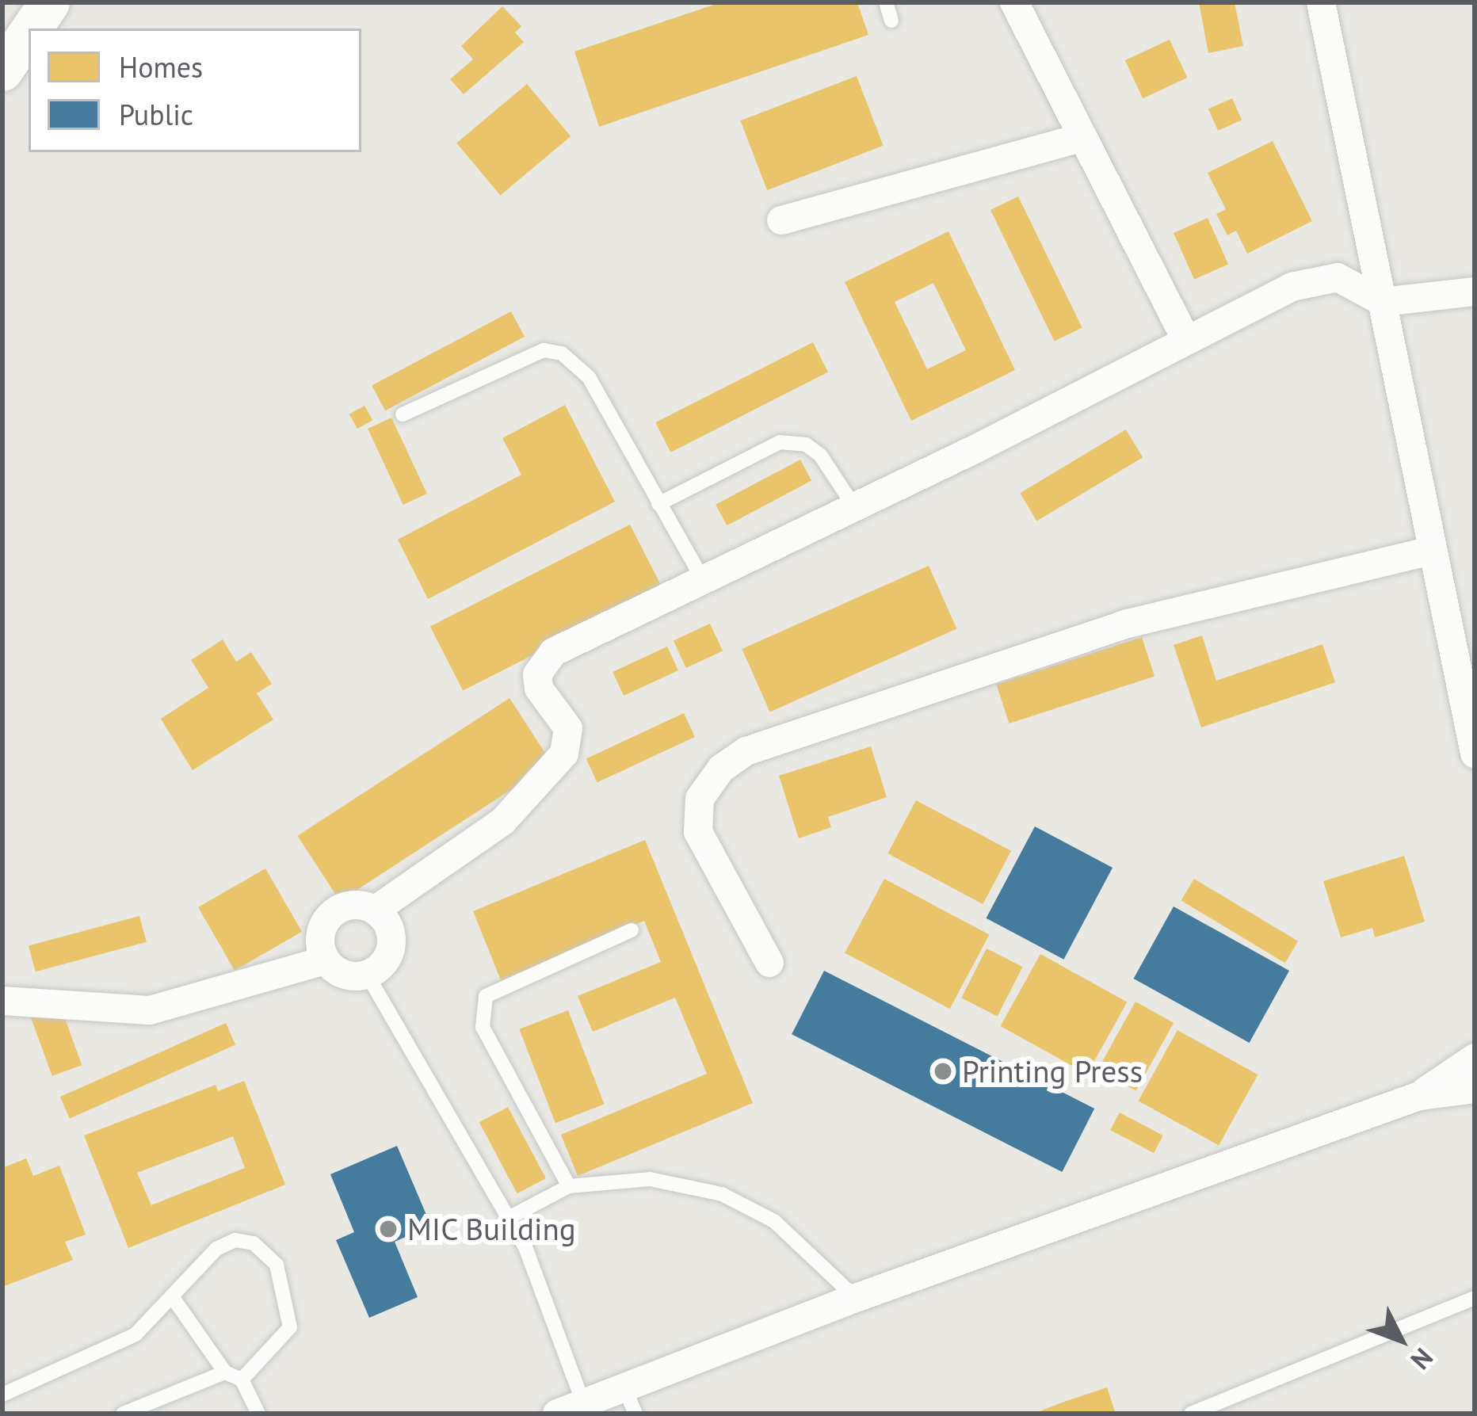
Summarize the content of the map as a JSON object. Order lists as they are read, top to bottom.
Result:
{
  "places": ["Printing Press", "MIC Building"],
  "legend": ["Homes", "Public"],
  "north": "bottom right"
}
